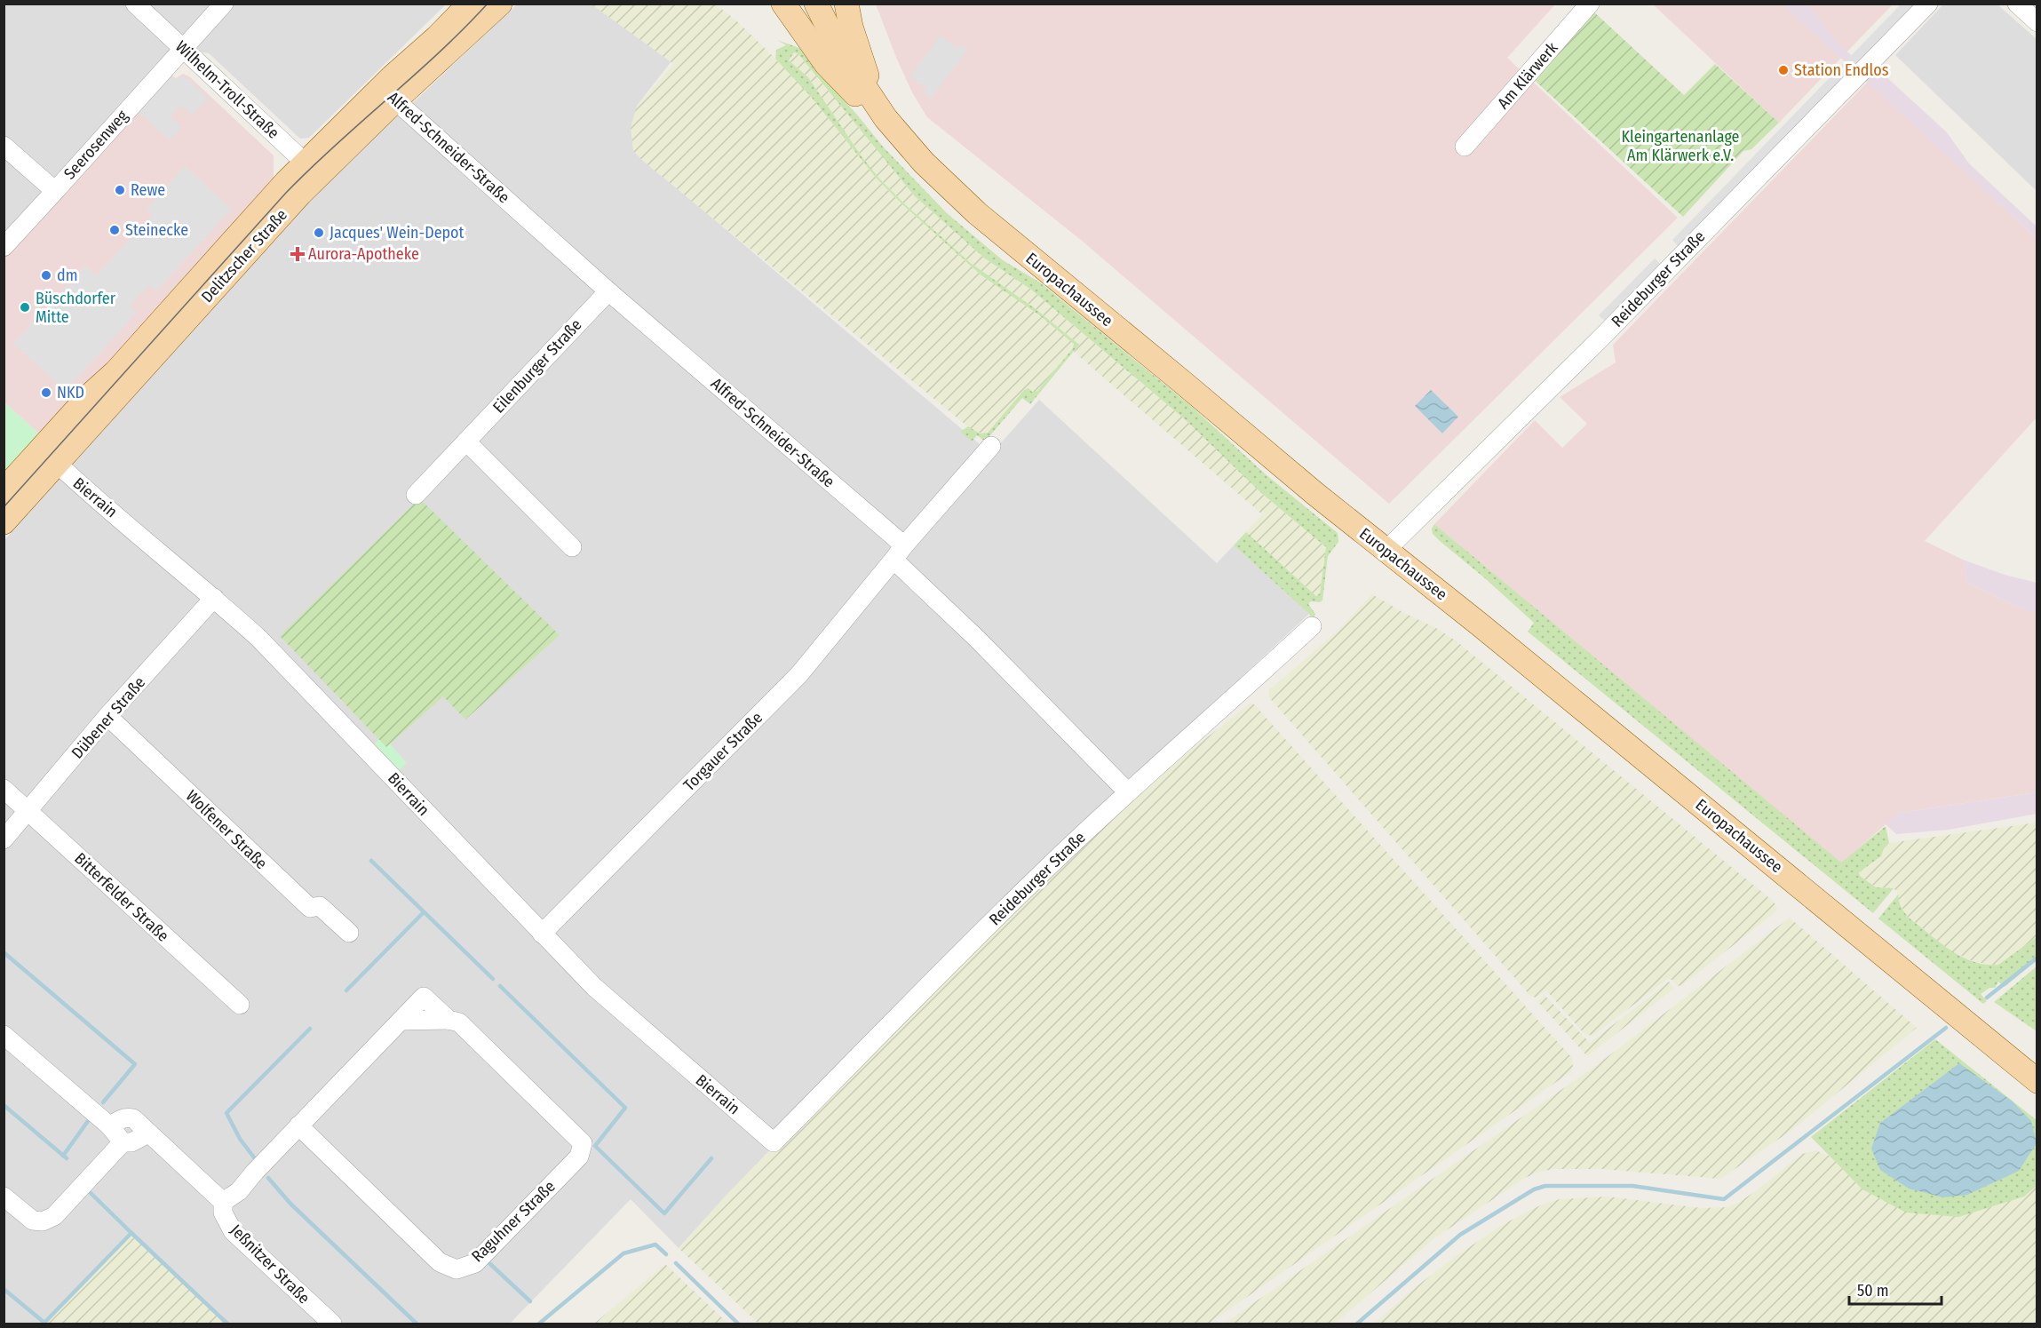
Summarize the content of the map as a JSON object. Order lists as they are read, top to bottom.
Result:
{
  "streets": {
    "main road": ["Delitzscher Straße", "Europachaussee"],
    "street": [
      "Am Klärwerk",
      "Wilhelm-Troll-Straße",
      "Seerosenweg",
      "Alfred-Schneider-Straße",
      "Reideburger Straße",
      "Eilenburger Straße",
      "Bierrain",
      "Dübener Straße",
      "Torgauer Straße",
      "Wolfener Straße",
      "Bitterfelder Straße",
      "Raguhner Straße",
      "Jeßnitzer Straße"
    ]
  },
  "crossings": [
    ["Wilhelm-Troll-Straße", "Seerosenweg"],
    ["Wilhelm-Troll-Straße", "Delitzscher Straße"],
    ["Alfred-Schneider-Straße", "Delitzscher Straße"],
    ["Alfred-Schneider-Straße", "Reideburger Straße"],
    ["Alfred-Schneider-Straße", "Eilenburger Straße"],
    ["Alfred-Schneider-Straße", "Torgauer Straße"],
    ["Delitzscher Straße", "Bierrain"],
    ["Reideburger Straße", "Europachaussee"],
    ["Reideburger Straße", "Bierrain"],
    ["Bierrain", "Dübener Straße"],
    ["Bierrain", "Torgauer Straße"],
    ["Dübener Straße", "Wolfener Straße"],
    ["Dübener Straße", "Bitterfelder Straße"],
    ["Raguhner Straße", "Jeßnitzer Straße"]
  ],
  "parks": ["Kleingartenanlage Am Klärwerk e.V."],
  "places": {
    "other": [
      "Station Endlos",
      "Rewe",
      "Steinecke",
      "Jacques' Wein-Depot",
      "dm",
      "Büschdorfer Mitte",
      "NKD"
    ],
    "health": ["Aurora-Apotheke"]
  },
  "scale_bar": "50 m"
}
